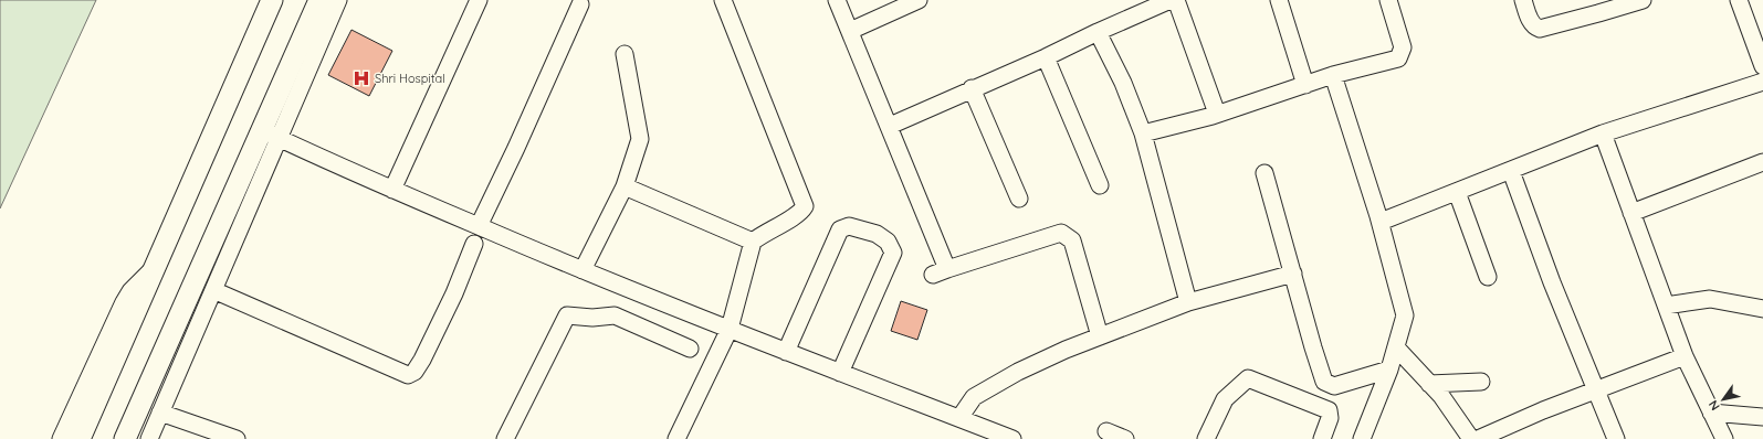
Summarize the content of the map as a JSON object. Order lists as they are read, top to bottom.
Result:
{
  "places": {
    "hospital": ["Shri Hospital"]
  },
  "north": "bottom left"
}
